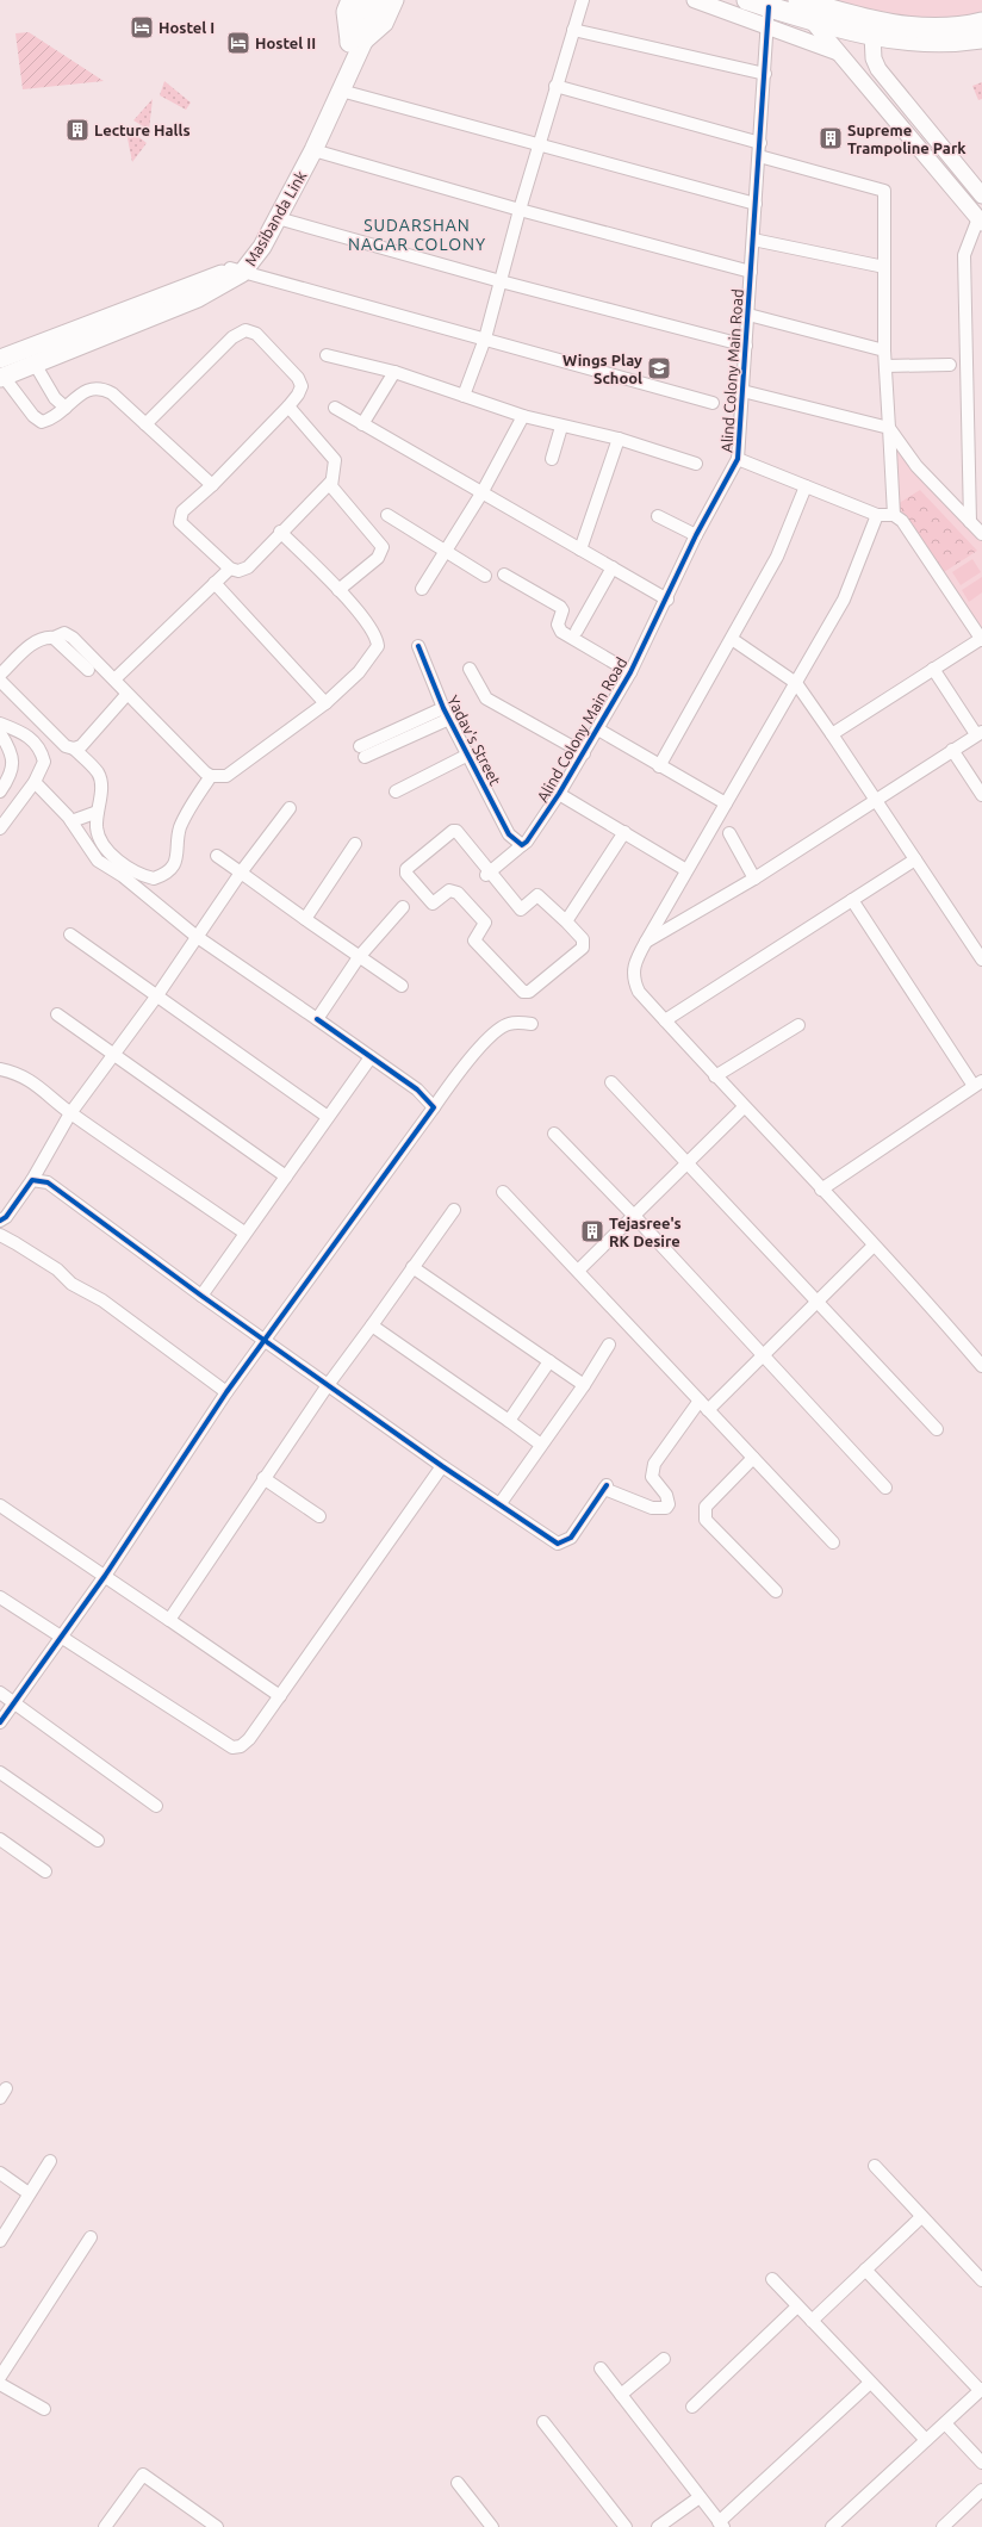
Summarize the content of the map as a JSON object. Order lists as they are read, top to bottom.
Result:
{
  "streets": {
    "main road": ["Masibanda Link"],
    "street": ["Alind Colony Main Road", "Yadav's Street"]
  },
  "crossings": [
    ["Alind Colony Main Road", "Yadav's Street"]
  ],
  "districts": ["SUDARSHAN NAGAR COLONY"],
  "places": {
    "hotel": ["Hostel I", "Hostel II"],
    "building": ["Lecture Halls", "Supreme Trampoline Park", "Tejasree's RK Desire"],
    "school or university": ["Wings Play School"]
  }
}
